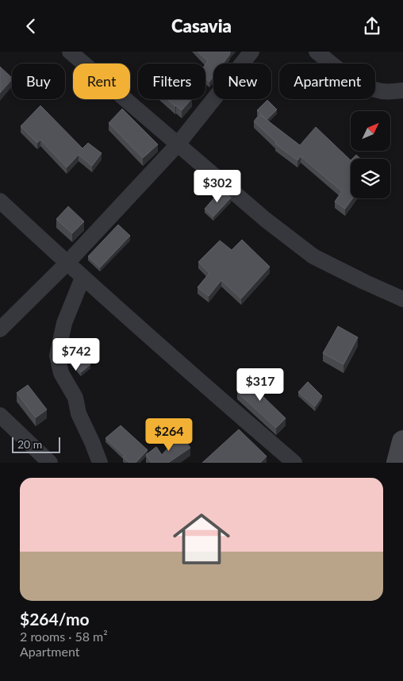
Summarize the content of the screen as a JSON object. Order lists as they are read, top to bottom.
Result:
{
  "scale_bar": "20 m",
  "north": "top right",
  "page": {
    "header": "Casavia",
    "chip": [
      "Buy",
      "Rent",
      "Filters",
      "New",
      "Apartment"
    ],
    "price": [
      "$302",
      "$742",
      "$317",
      "$264"
    ],
    "scale": "20 m",
    "list": [
      {
        "name": "$264/mo",
        "note": "2 rooms · 58 m² · Apartment"
      }
    ]
  }
}
